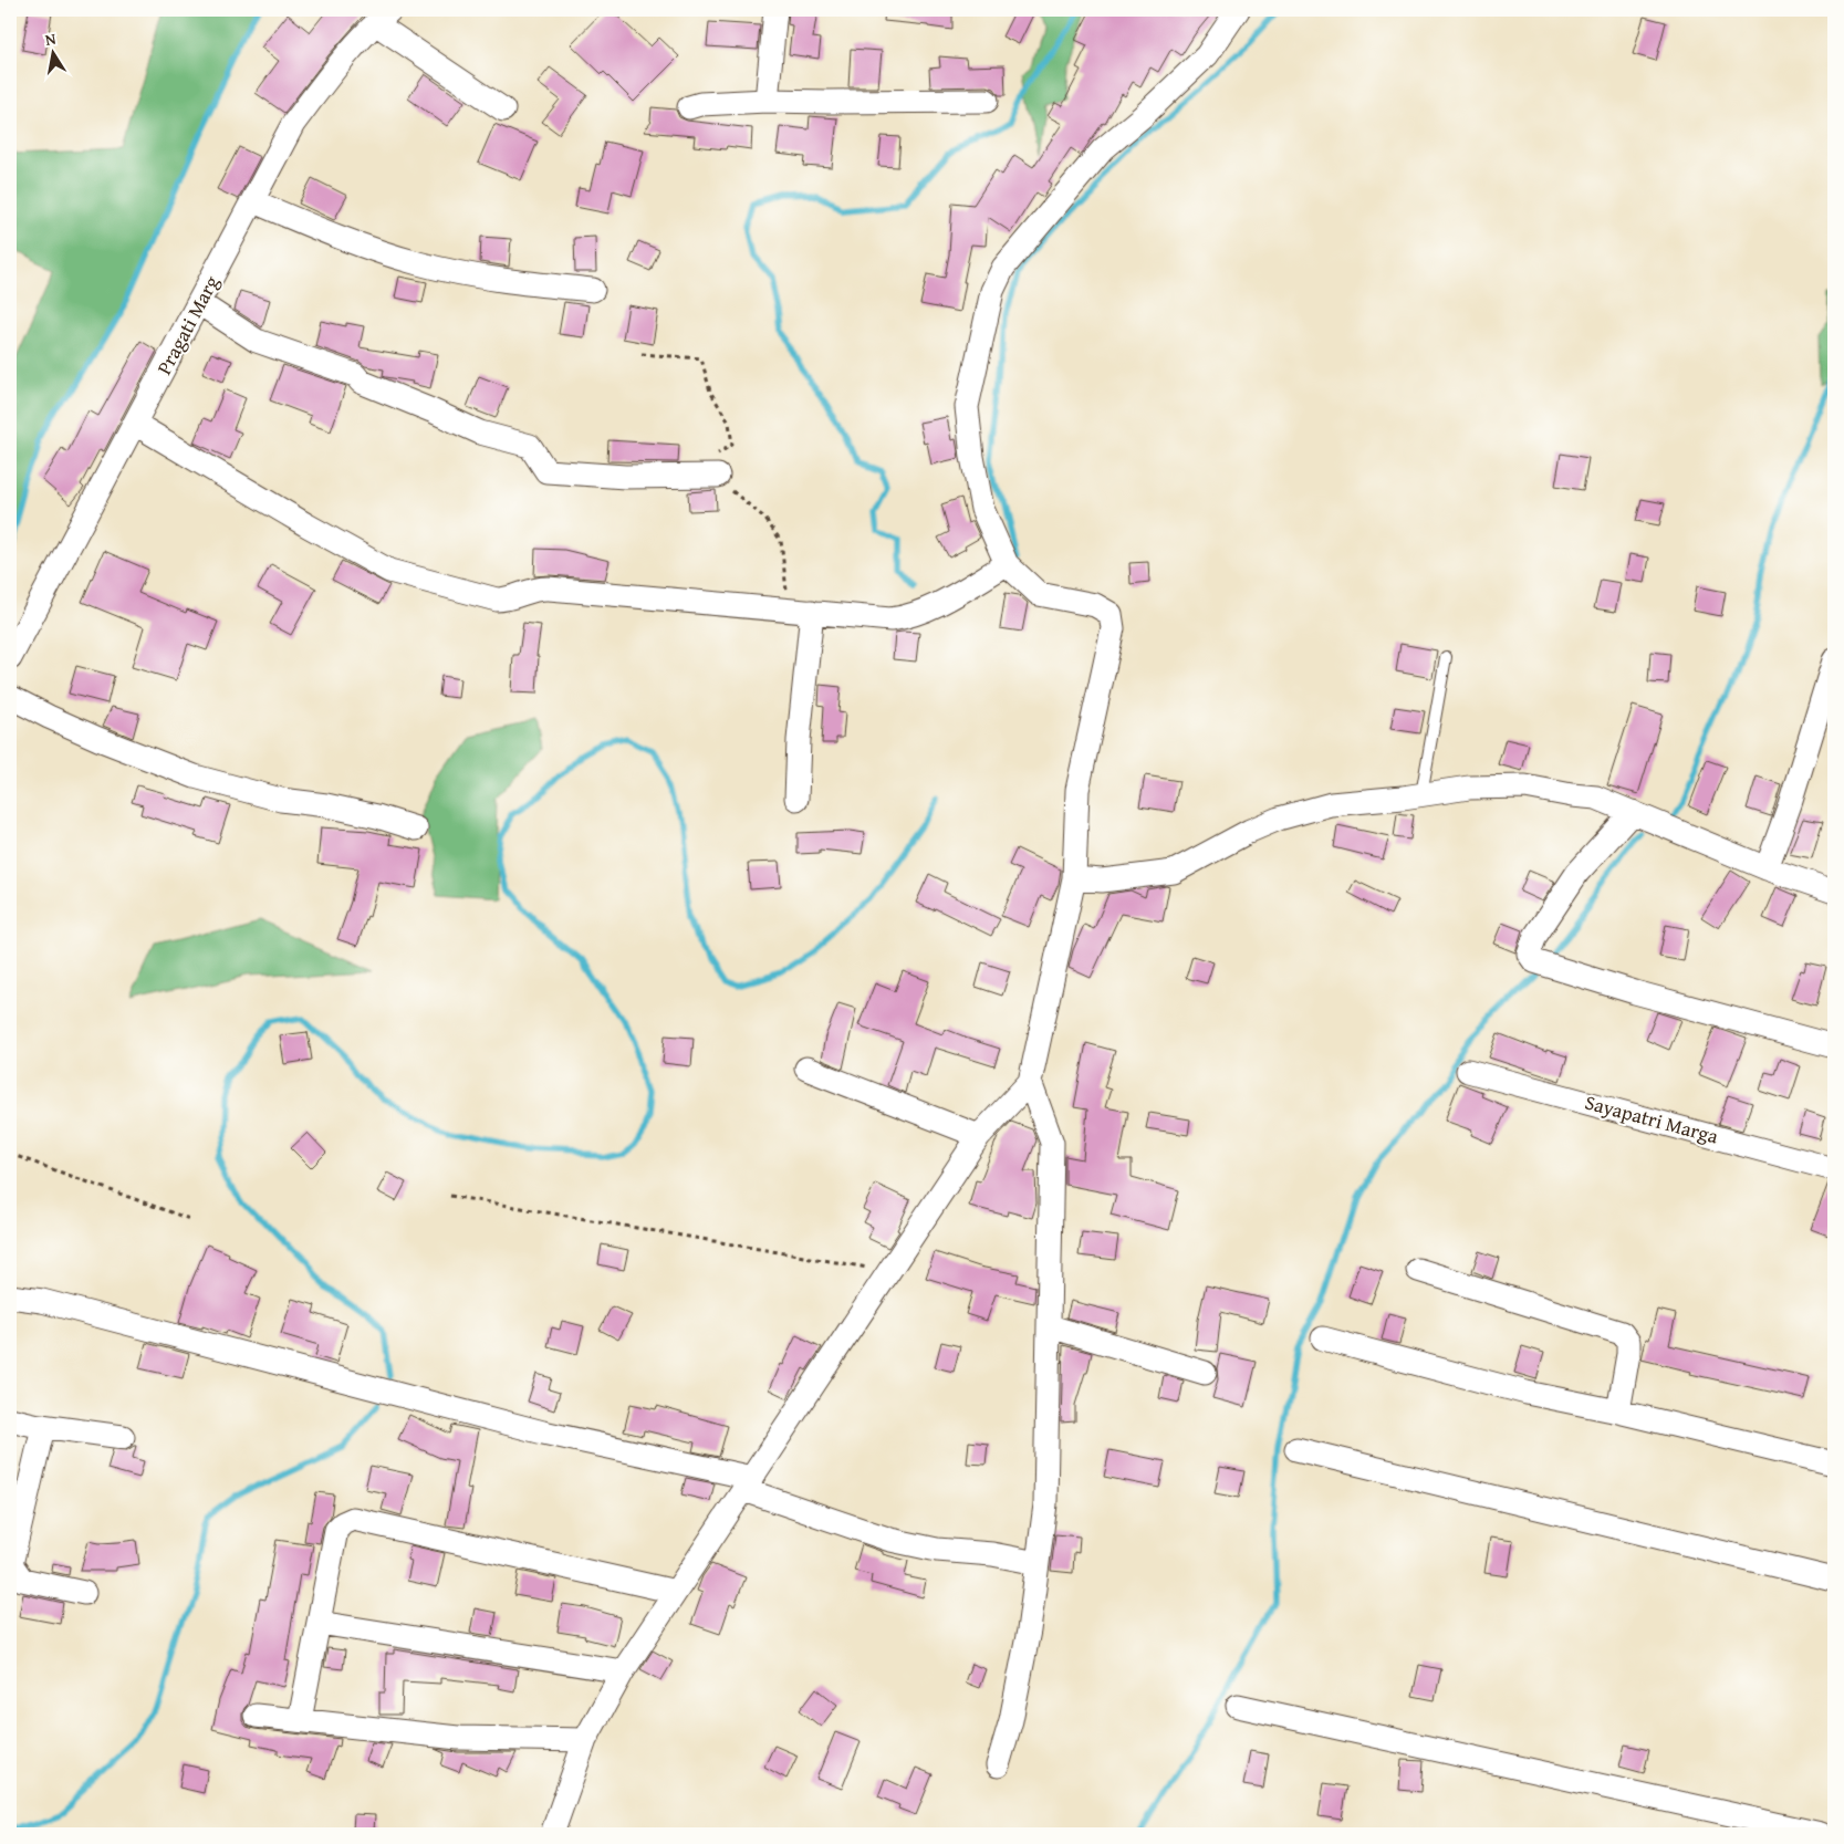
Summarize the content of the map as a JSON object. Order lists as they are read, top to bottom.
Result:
{
  "streets": {
    "street": ["Pragati Marg", "Sayapatri Marga"]
  },
  "north": "top"
}
